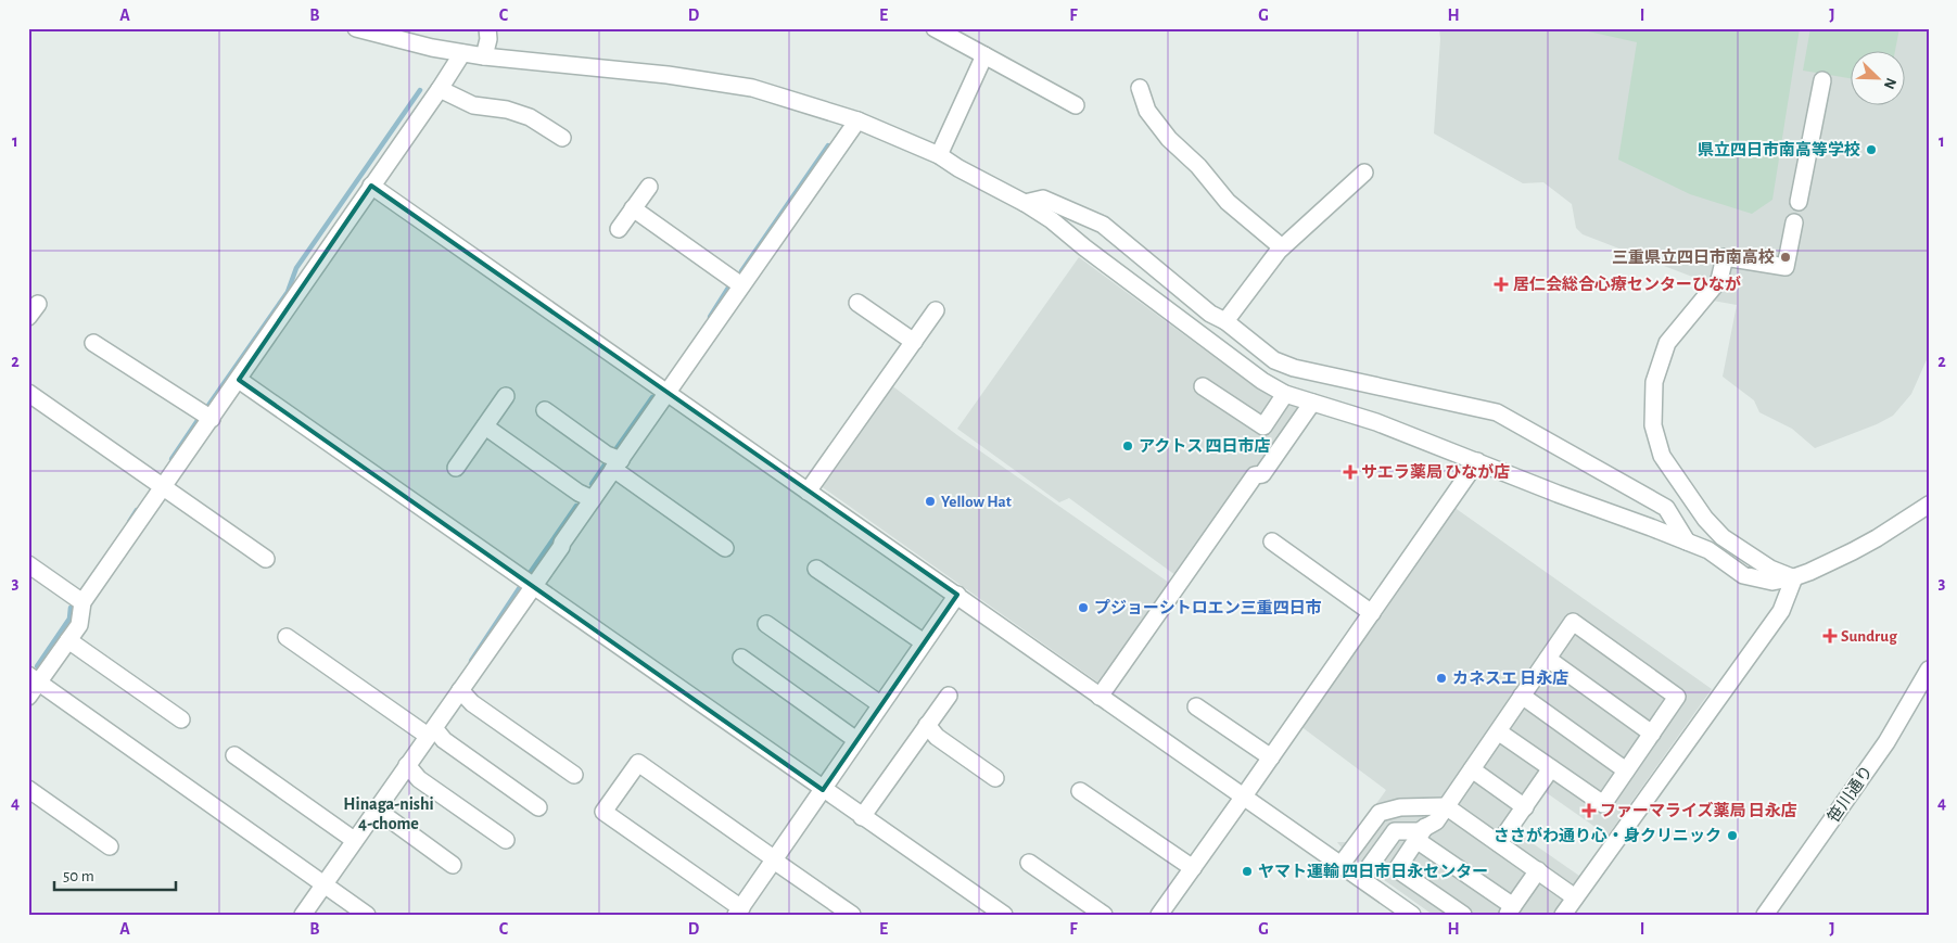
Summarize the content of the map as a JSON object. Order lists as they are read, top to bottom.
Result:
{
  "streets": {
    "street": ["笹川通り"]
  },
  "districts": ["Hinaga-nishi 4-chome"],
  "places": {
    "other": [
      "県立四日市南高等学校",
      "三重県立四日市南高校",
      "アクトス 四日市店",
      "Yellow Hat",
      "プジョーシトロエン三重四日市",
      "カネスエ 日永店",
      "ささがわ通り心・身クリニック",
      "ヤマト運輸 四日市日永センター"
    ],
    "health": [
      "居仁会総合心療センターひなが",
      "サエラ薬局 ひなが店",
      "Sundrug",
      "ファーマライズ薬局 日永店"
    ]
  },
  "scale_bar": "50 m",
  "north": "bottom right",
  "grid": {
    "columns": [
      "A",
      "B",
      "C",
      "D",
      "E",
      "F",
      "G",
      "H",
      "I",
      "J"
    ],
    "rows": [
      "1",
      "2",
      "3",
      "4"
    ]
  }
}
